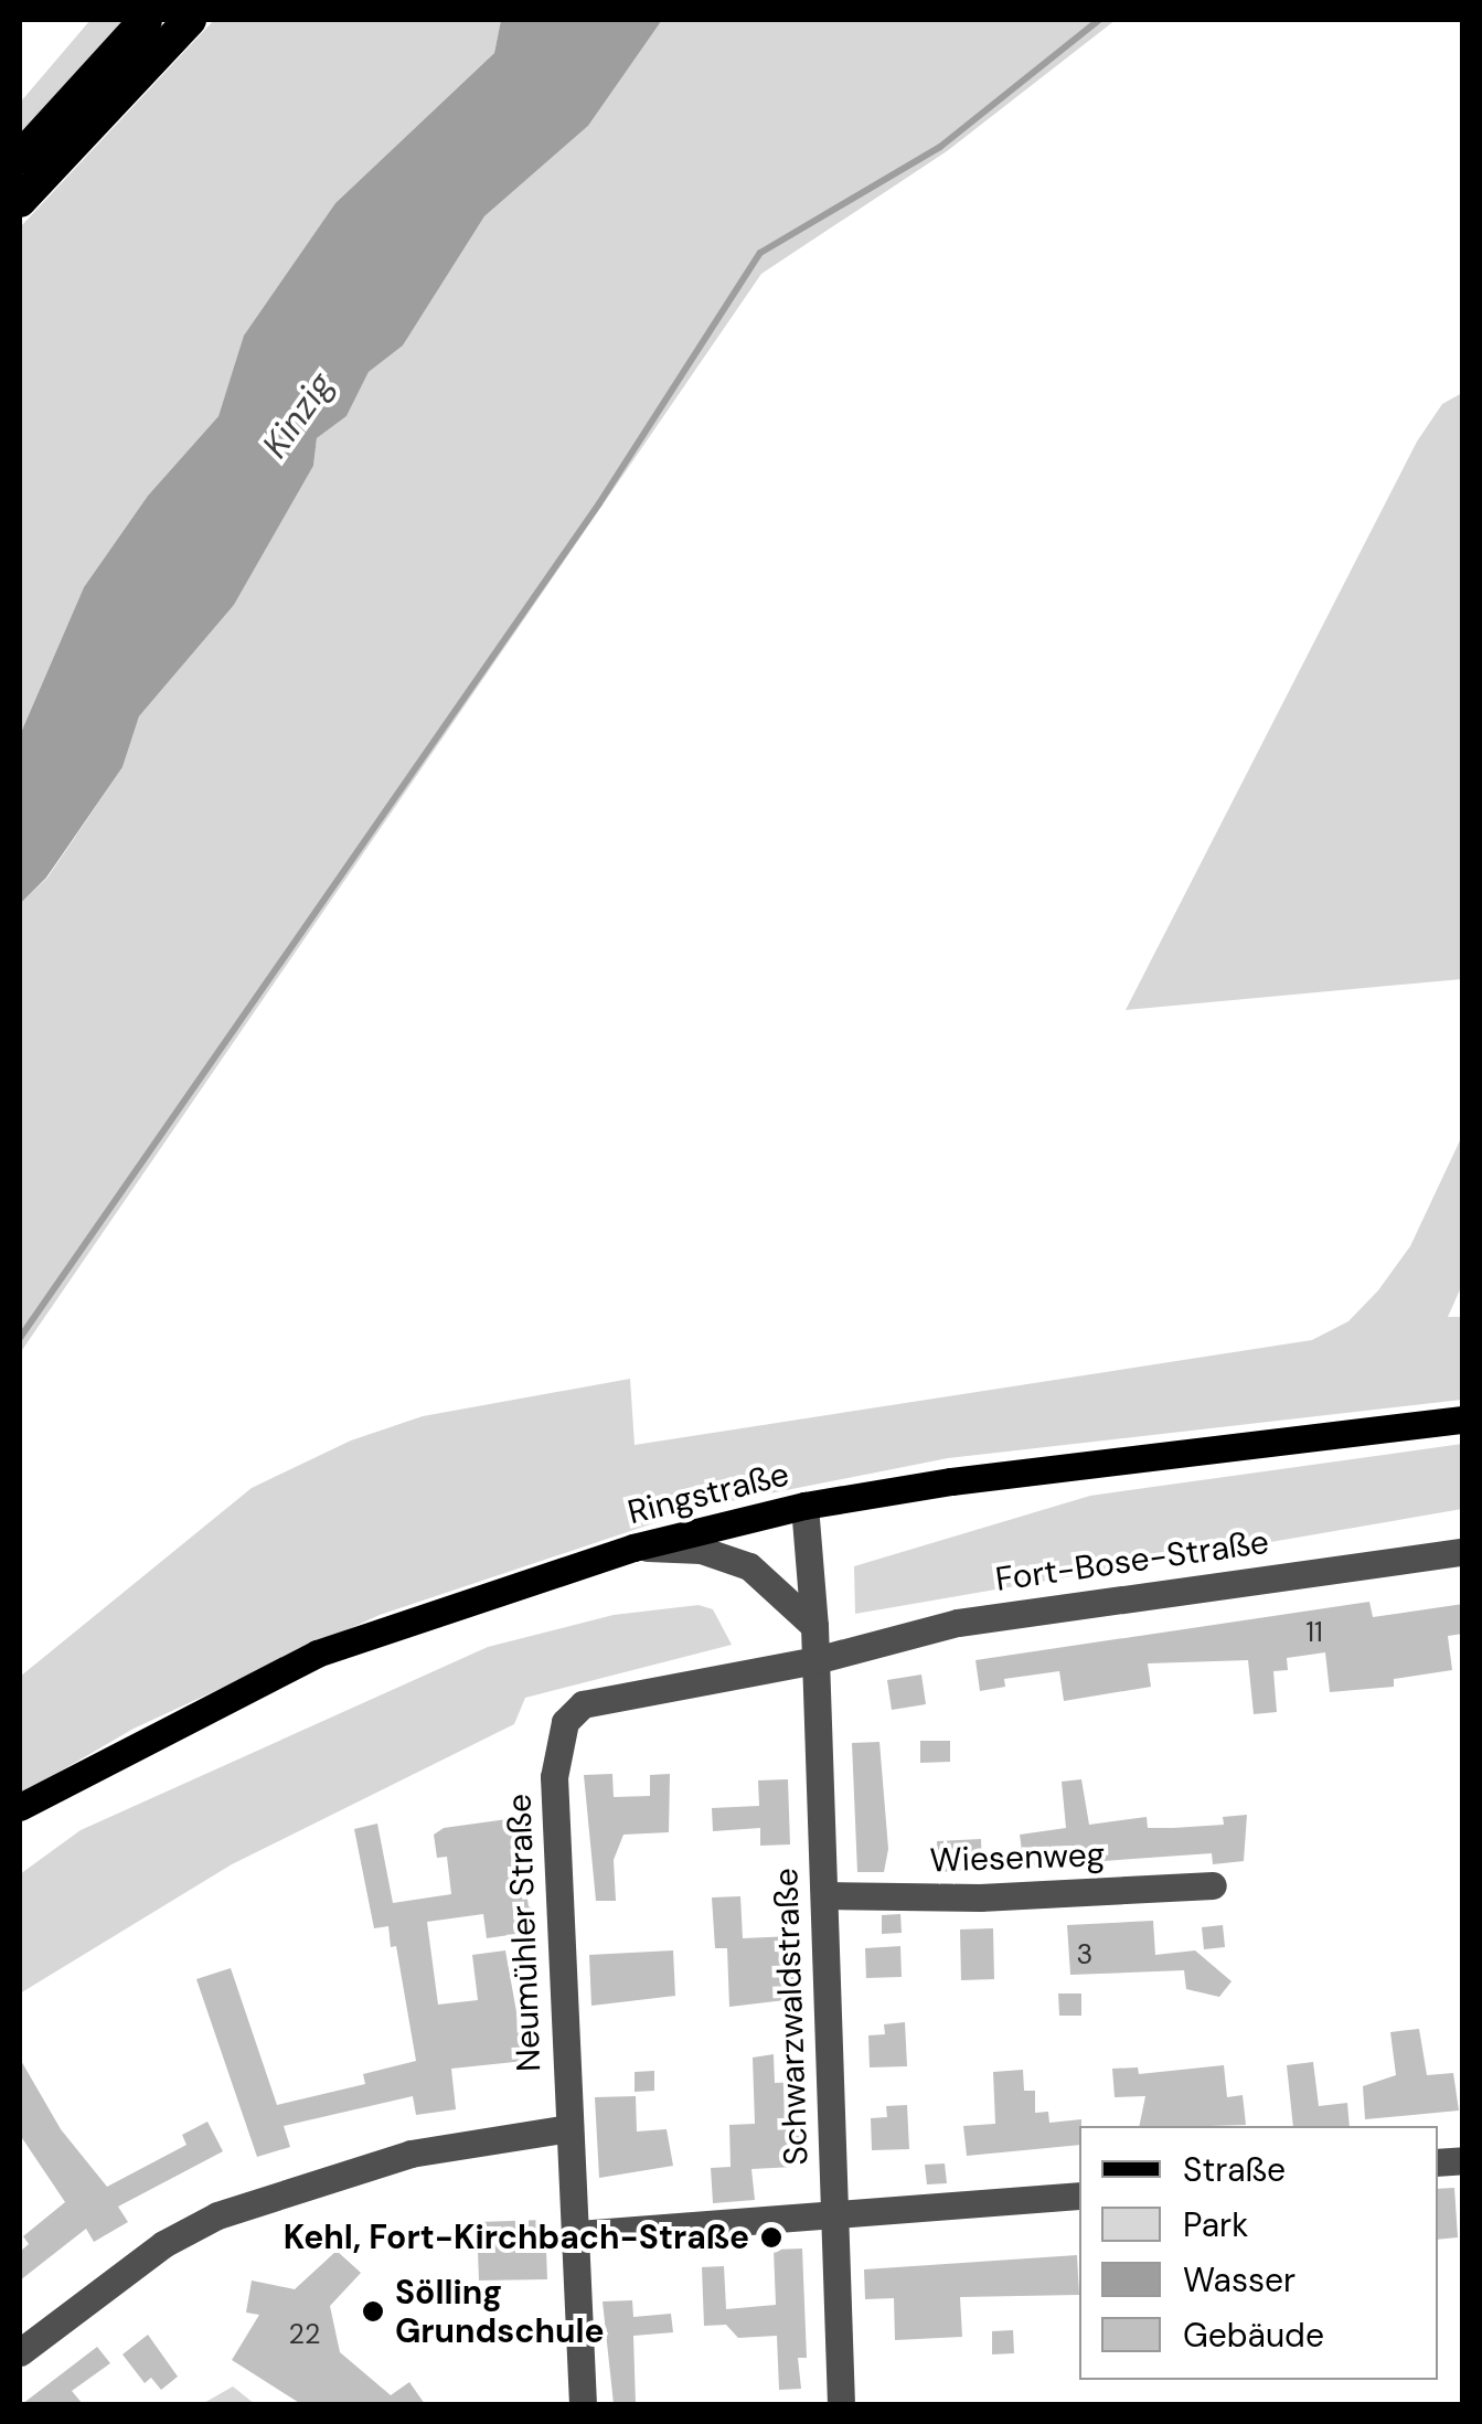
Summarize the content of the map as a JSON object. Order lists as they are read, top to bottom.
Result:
{
  "streets": {
    "main road": ["Ringstraße"],
    "street": [
      "Fort-Bose-Straße",
      "Wiesenweg",
      "Neumühler Straße",
      "Schwarzwaldstraße"
    ]
  },
  "crossings": [
    ["Ringstraße", "Schwarzwaldstraße"],
    ["Fort-Bose-Straße", "Neumühler Straße"],
    ["Fort-Bose-Straße", "Schwarzwaldstraße"],
    ["Wiesenweg", "Schwarzwaldstraße"],
    ["Neumühler Straße", "Schwarzwaldstraße"]
  ],
  "water": ["Kinzig"],
  "places": ["Kehl, Fort-Kirchbach-Straße", "Sölling Grundschule"],
  "house_numbers": ["11", "3", "22"],
  "legend": [
    "Straße",
    "Park",
    "Wasser",
    "Gebäude"
  ]
}
